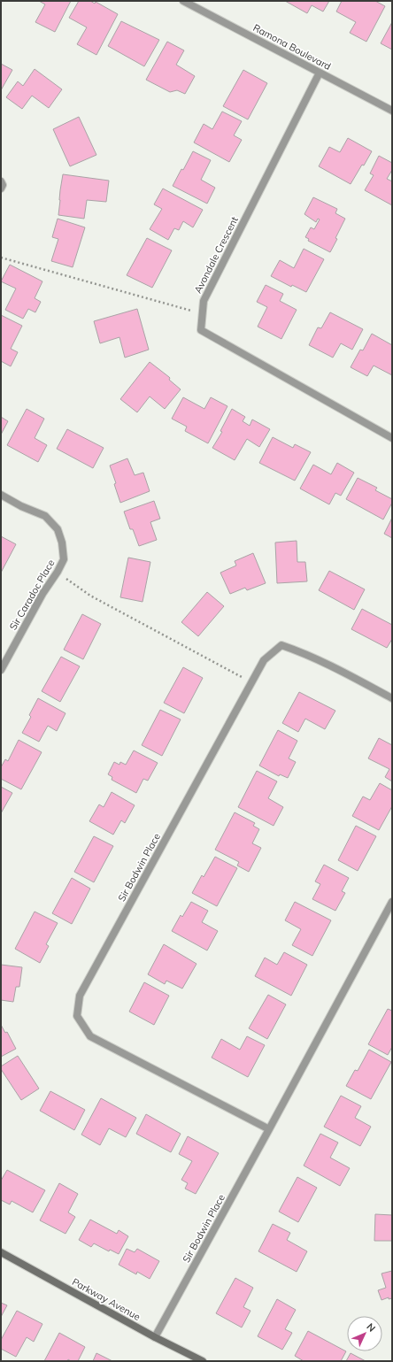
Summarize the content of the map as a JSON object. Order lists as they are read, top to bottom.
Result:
{
  "streets": {
    "street": [
      "Ramona Boulevard",
      "Avondale Crescent",
      "Sir Caradoc Place",
      "Sir Bodwin Place",
      "Parkway Avenue"
    ]
  },
  "crossings": [
    ["Ramona Boulevard", "Avondale Crescent"],
    ["Sir Bodwin Place", "Parkway Avenue"]
  ],
  "north": "top right"
}
